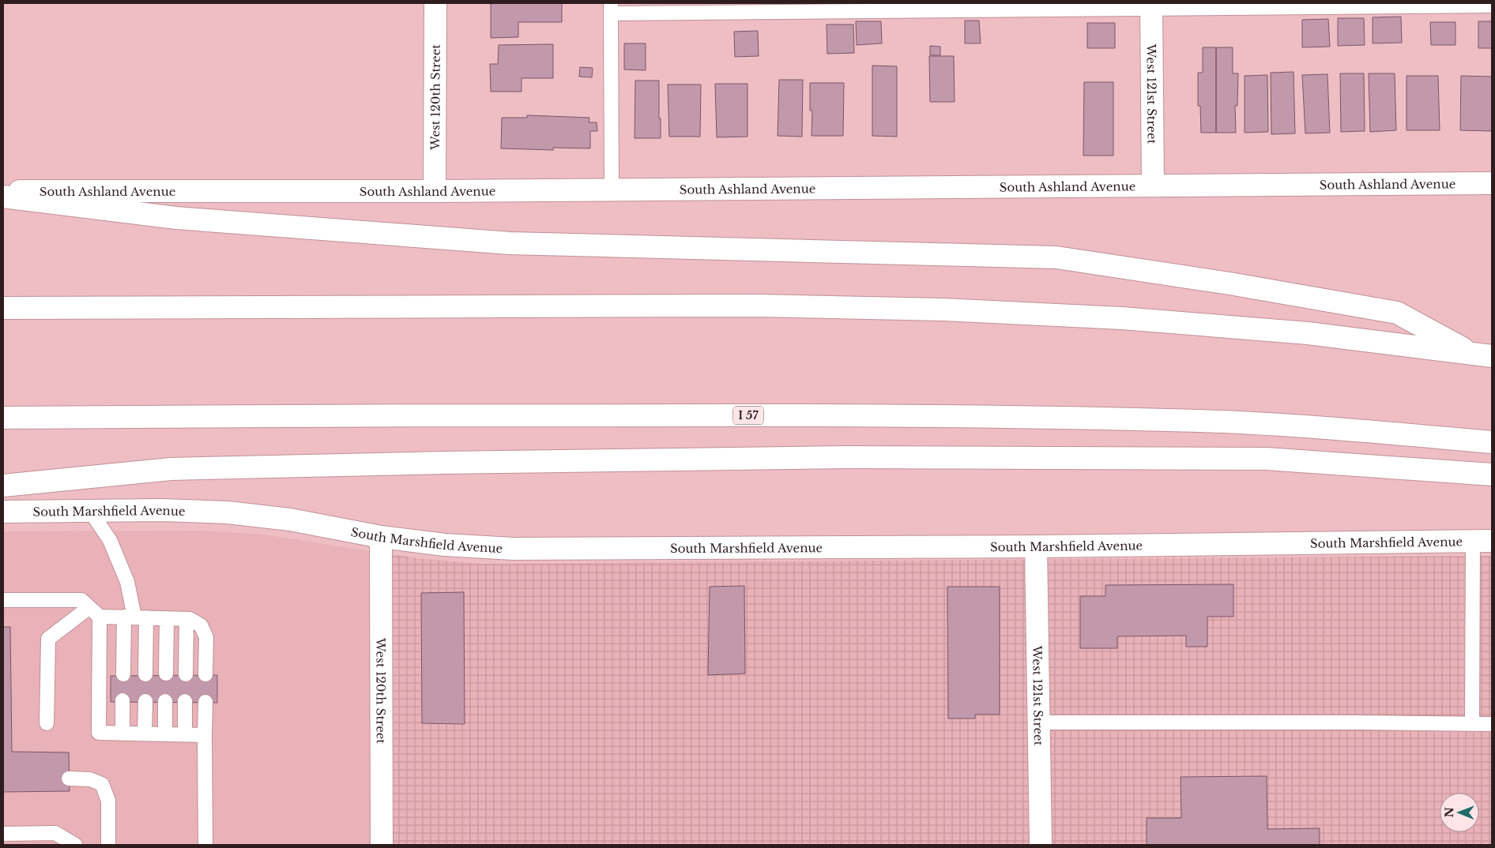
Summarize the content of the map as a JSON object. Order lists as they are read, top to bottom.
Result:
{
  "streets": {
    "main road": [
      "West 121st Street",
      "West 120th Street",
      "South Ashland Avenue",
      "I 57",
      "South Marshfield Avenue"
    ]
  },
  "crossings": [
    ["West 121st Street", "South Ashland Avenue"],
    ["West 121st Street", "South Marshfield Avenue"],
    ["West 120th Street", "South Ashland Avenue"],
    ["West 120th Street", "South Marshfield Avenue"]
  ],
  "north": "left"
}
